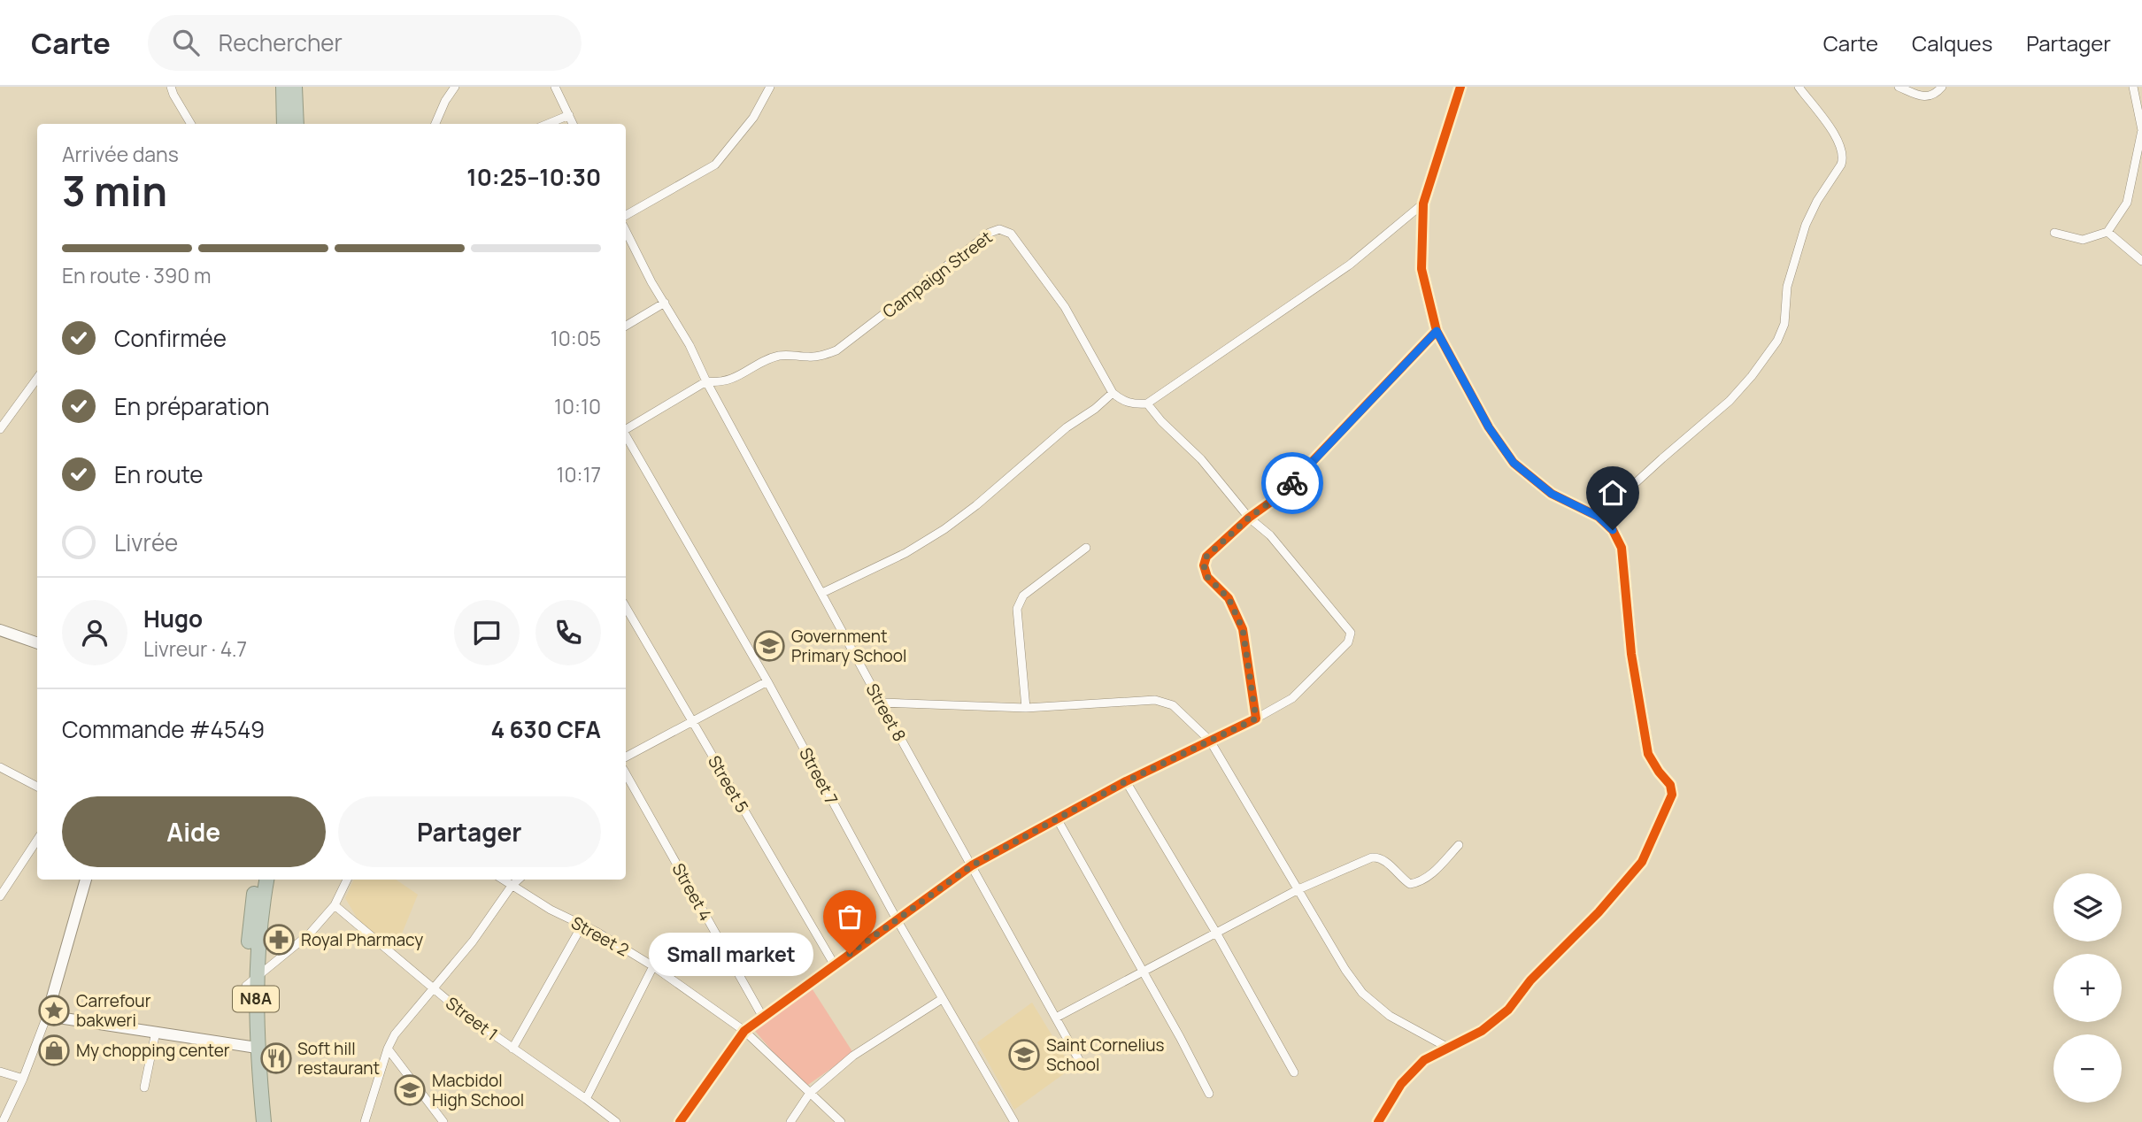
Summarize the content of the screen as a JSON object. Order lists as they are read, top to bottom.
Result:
{
  "streets": {
    "highway": ["N8A"],
    "street": [
      "Campaign Street",
      "Street 8",
      "Street 7",
      "Street 5",
      "Street 4",
      "Street 2",
      "Street 1"
    ]
  },
  "crossings": [
    ["Campaign Street", "Street 8"]
  ],
  "places": {
    "school or university": ["Government Primary School", "Saint Cornelius School", "Macbidol High School"],
    "pharmacy": ["Royal Pharmacy"],
    "other": ["Small market"],
    "place": ["Carrefour bakweri"],
    "shop": ["My chopping center"],
    "restaurant": ["Soft hill restaurant"]
  },
  "page": {
    "header": "Carte",
    "search": "Rechercher",
    "nav": ["Carte", "Calques", "Partager"],
    "heading": ["3 min", "Arrivée dans", "10:25–10:30"],
    "panel": [
      "Hugo",
      "Livreur · 4.7",
      "Commande #4549",
      "4 630 CFA"
    ],
    "bar": "En route · 390 m",
    "list": [
      ["Confirmée", "10:05"],
      ["En préparation", "10:10"],
      ["En route", "10:17"],
      "Livrée"
    ],
    "buttons": ["Aide", "Partager"],
    "map_buttons": ["+", "−"],
    "bubble": "Small market"
  }
}
